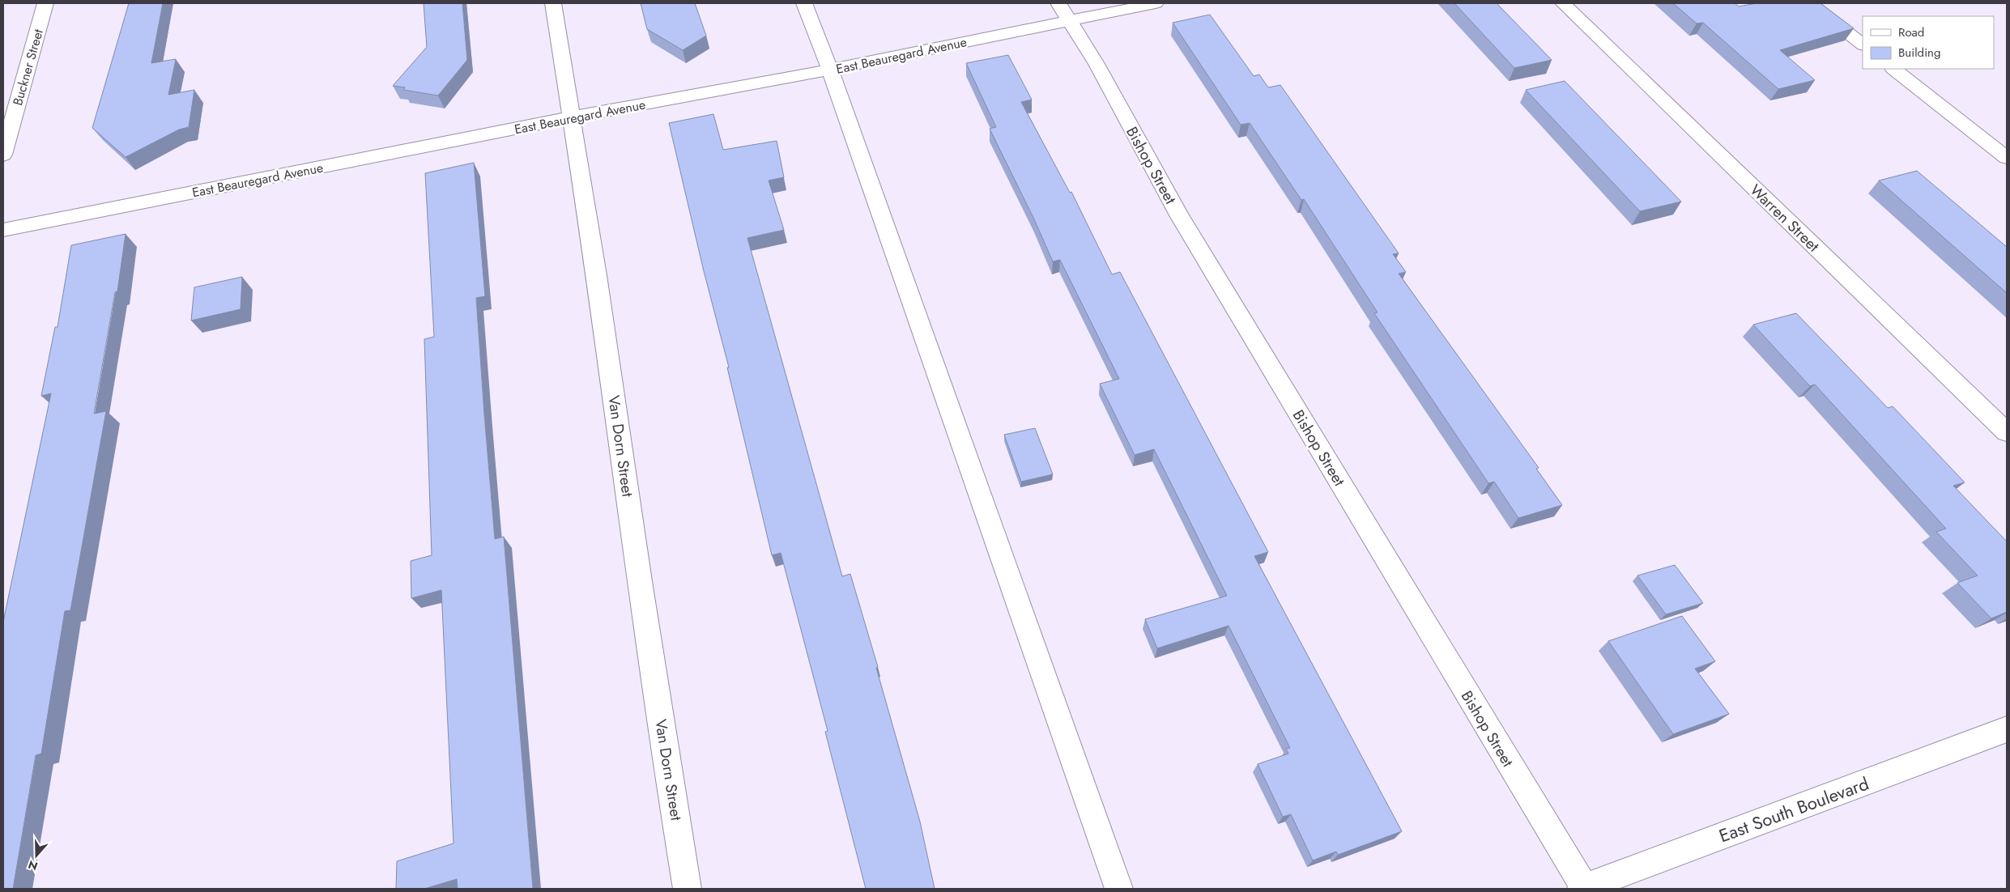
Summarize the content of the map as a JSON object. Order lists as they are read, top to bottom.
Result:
{
  "streets": {
    "street": [
      "East Beauregard Avenue",
      "Buckner Street",
      "Bishop Street",
      "Warren Street",
      "Van Dorn Street",
      "East South Boulevard"
    ]
  },
  "crossings": [
    ["East Beauregard Avenue", "Bishop Street"],
    ["East Beauregard Avenue", "Van Dorn Street"],
    ["Bishop Street", "East South Boulevard"]
  ],
  "legend": ["Road", "Building"],
  "north": "bottom"
}
